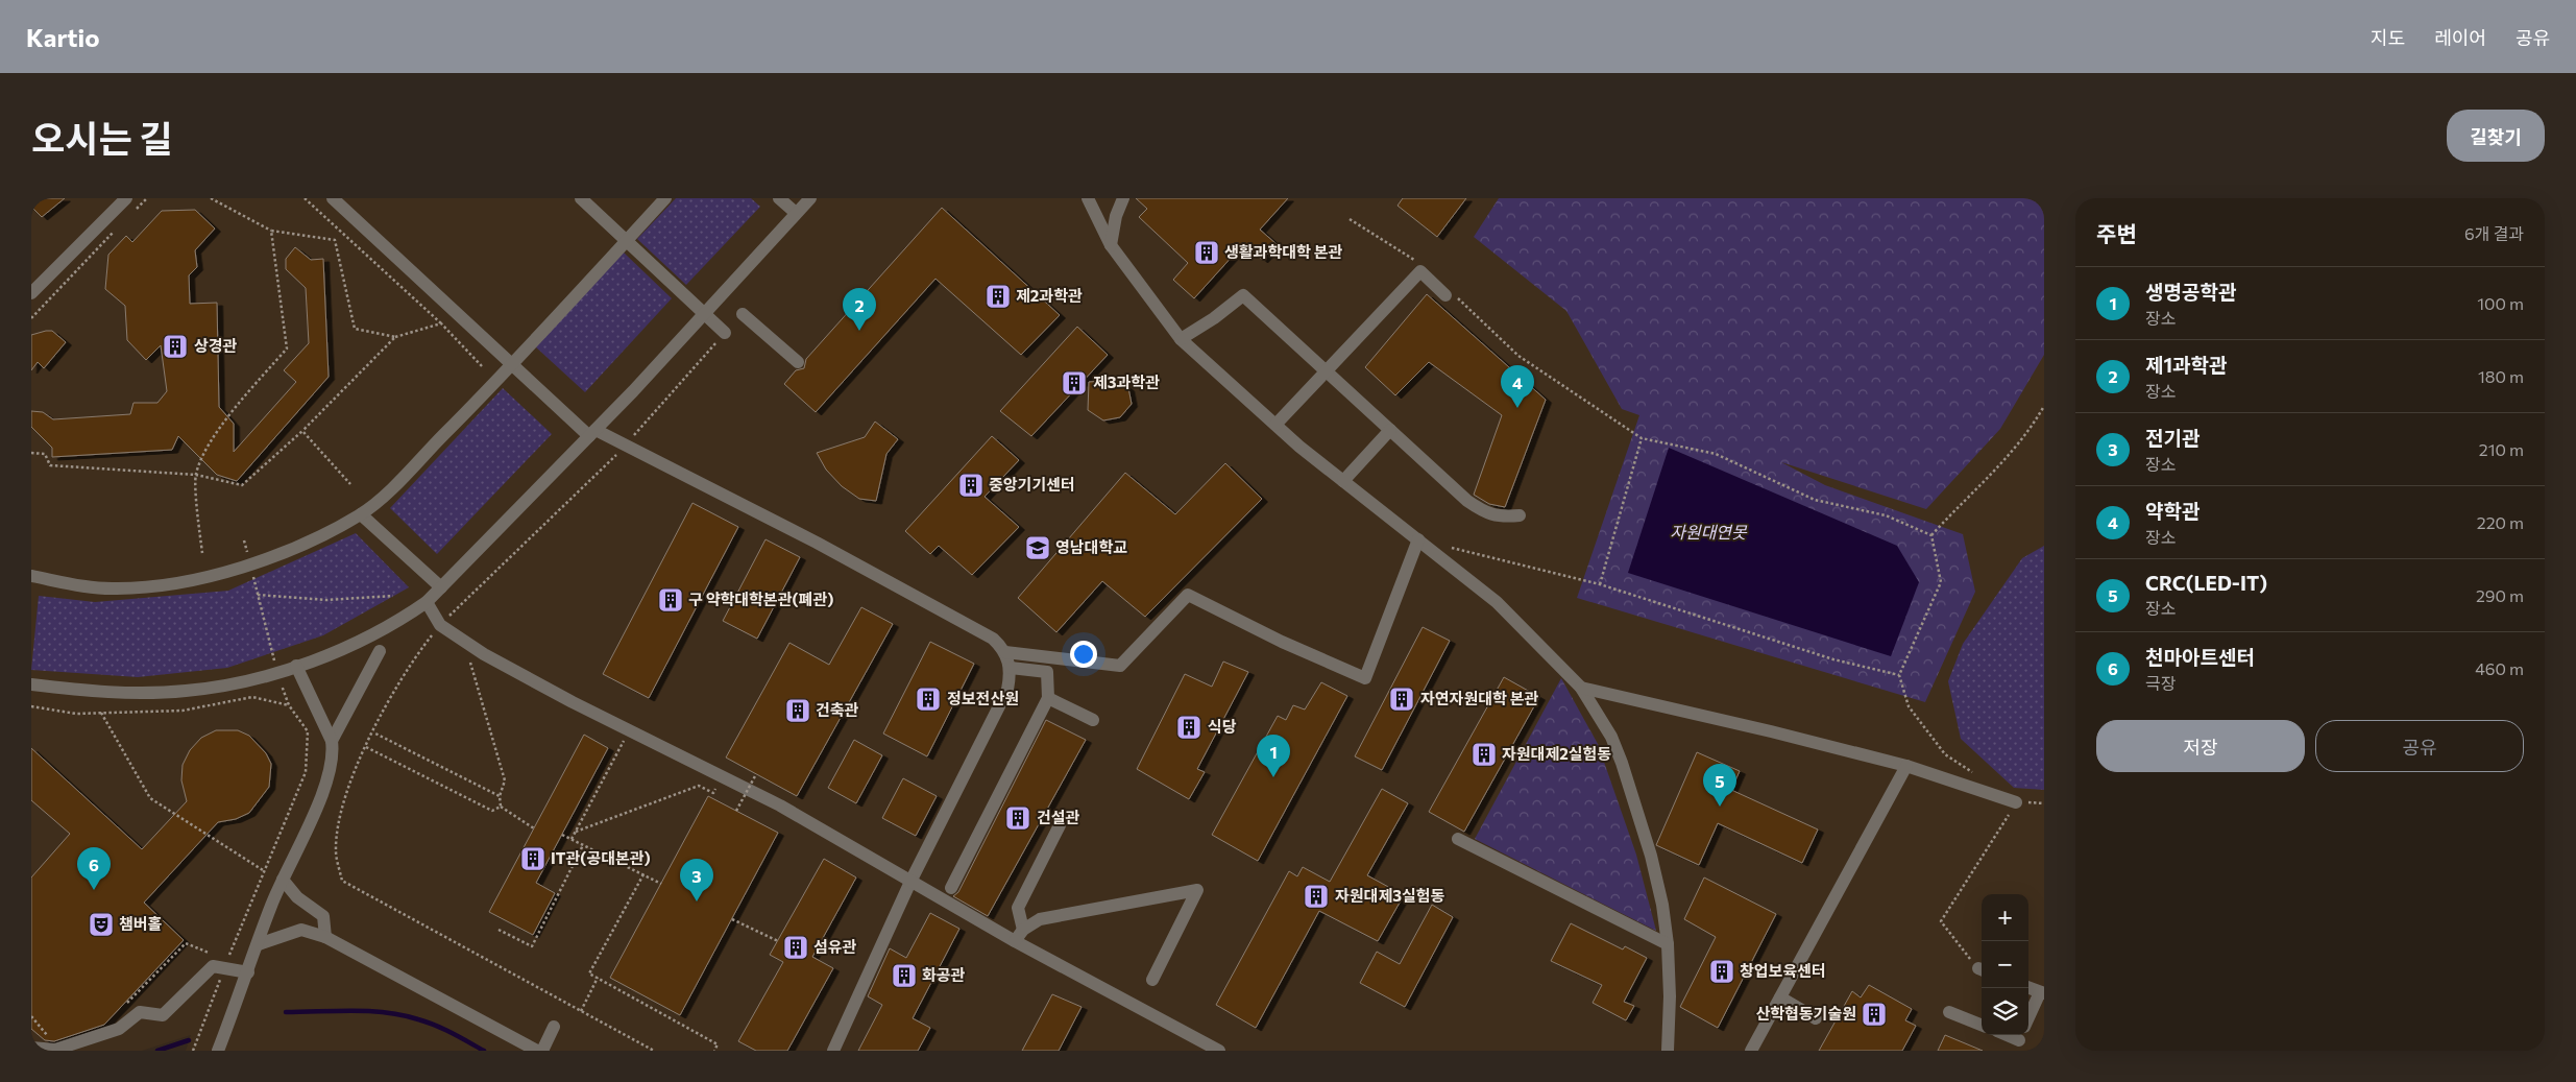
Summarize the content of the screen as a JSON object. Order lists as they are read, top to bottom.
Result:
{
  "water": ["자원대연못"],
  "places": {
    "building": [
      "생활과학대학 본관",
      "제2과학관",
      "상경관",
      "제3과학관",
      "중앙기기센터",
      "구 약학대학본관(폐관)",
      "정보전산원",
      "자연자원대학 본관",
      "건축관",
      "식당",
      "자원대제2실험동",
      "건설관",
      "IT관(공대본관)",
      "자원대제3실험동",
      "섬유관",
      "창업보육센터",
      "화공관",
      "산학협동기술원"
    ],
    "school or university": ["영남대학교"],
    "theatre": ["챔버홀"]
  },
  "page": {
    "header": "Kartio",
    "nav": ["지도", "레이어", "공유"],
    "title": "오시는 길",
    "buttons": [
      "길찾기",
      ["저장", "공유"]
    ],
    "heading": ["주변", "6개 결과"],
    "list": [
      {
        "mark": "1",
        "name": "생명공학관",
        "note": "장소",
        "value": "100 m"
      },
      {
        "mark": "2",
        "name": "제1과학관",
        "note": "장소",
        "value": "180 m"
      },
      {
        "mark": "3",
        "name": "전기관",
        "note": "장소",
        "value": "210 m"
      },
      {
        "mark": "4",
        "name": "약학관",
        "note": "장소",
        "value": "220 m"
      },
      {
        "mark": "5",
        "name": "CRC(LED-IT)",
        "note": "장소",
        "value": "290 m"
      },
      {
        "mark": "6",
        "name": "천마아트센터",
        "note": "극장",
        "value": "460 m"
      }
    ],
    "pins": [
      "2",
      "4",
      "1",
      "5",
      "6",
      "3"
    ],
    "map_buttons": ["+", "−"]
  }
}
